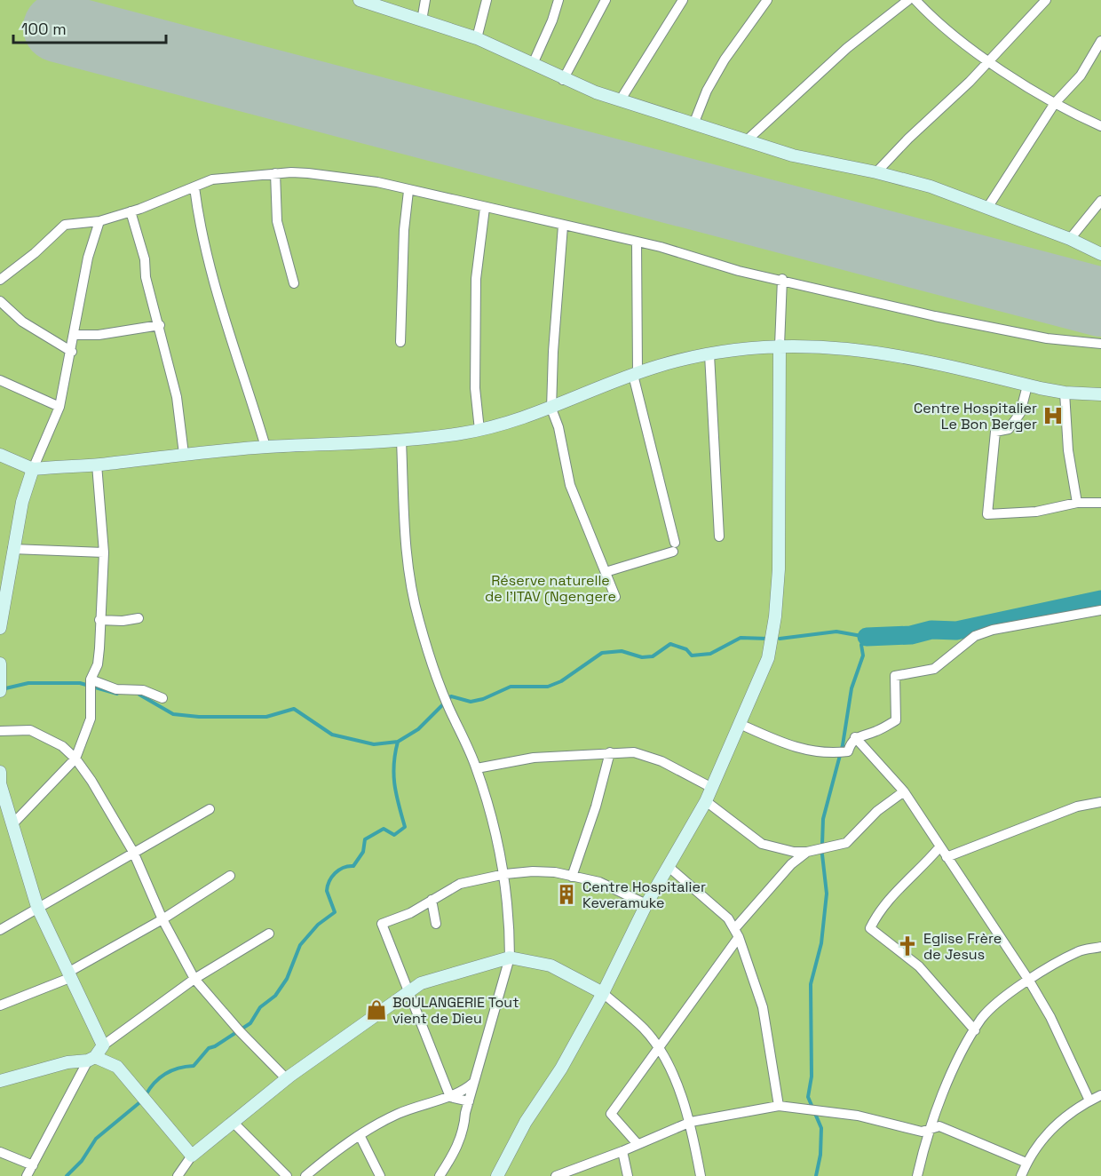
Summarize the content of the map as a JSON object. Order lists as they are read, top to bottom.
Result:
{
  "parks": ["Réserve naturelle de l'ITAV (Ngengere"],
  "places": {
    "hospital": ["Centre Hospitalier Le Bon Berger"],
    "building": ["Centre Hospitalier Keveramuke"],
    "church": ["Eglise Frère de Jesus"],
    "shop": ["BOULANGERIE Tout vient de Dieu"]
  },
  "scale_bar": "100 m"
}
